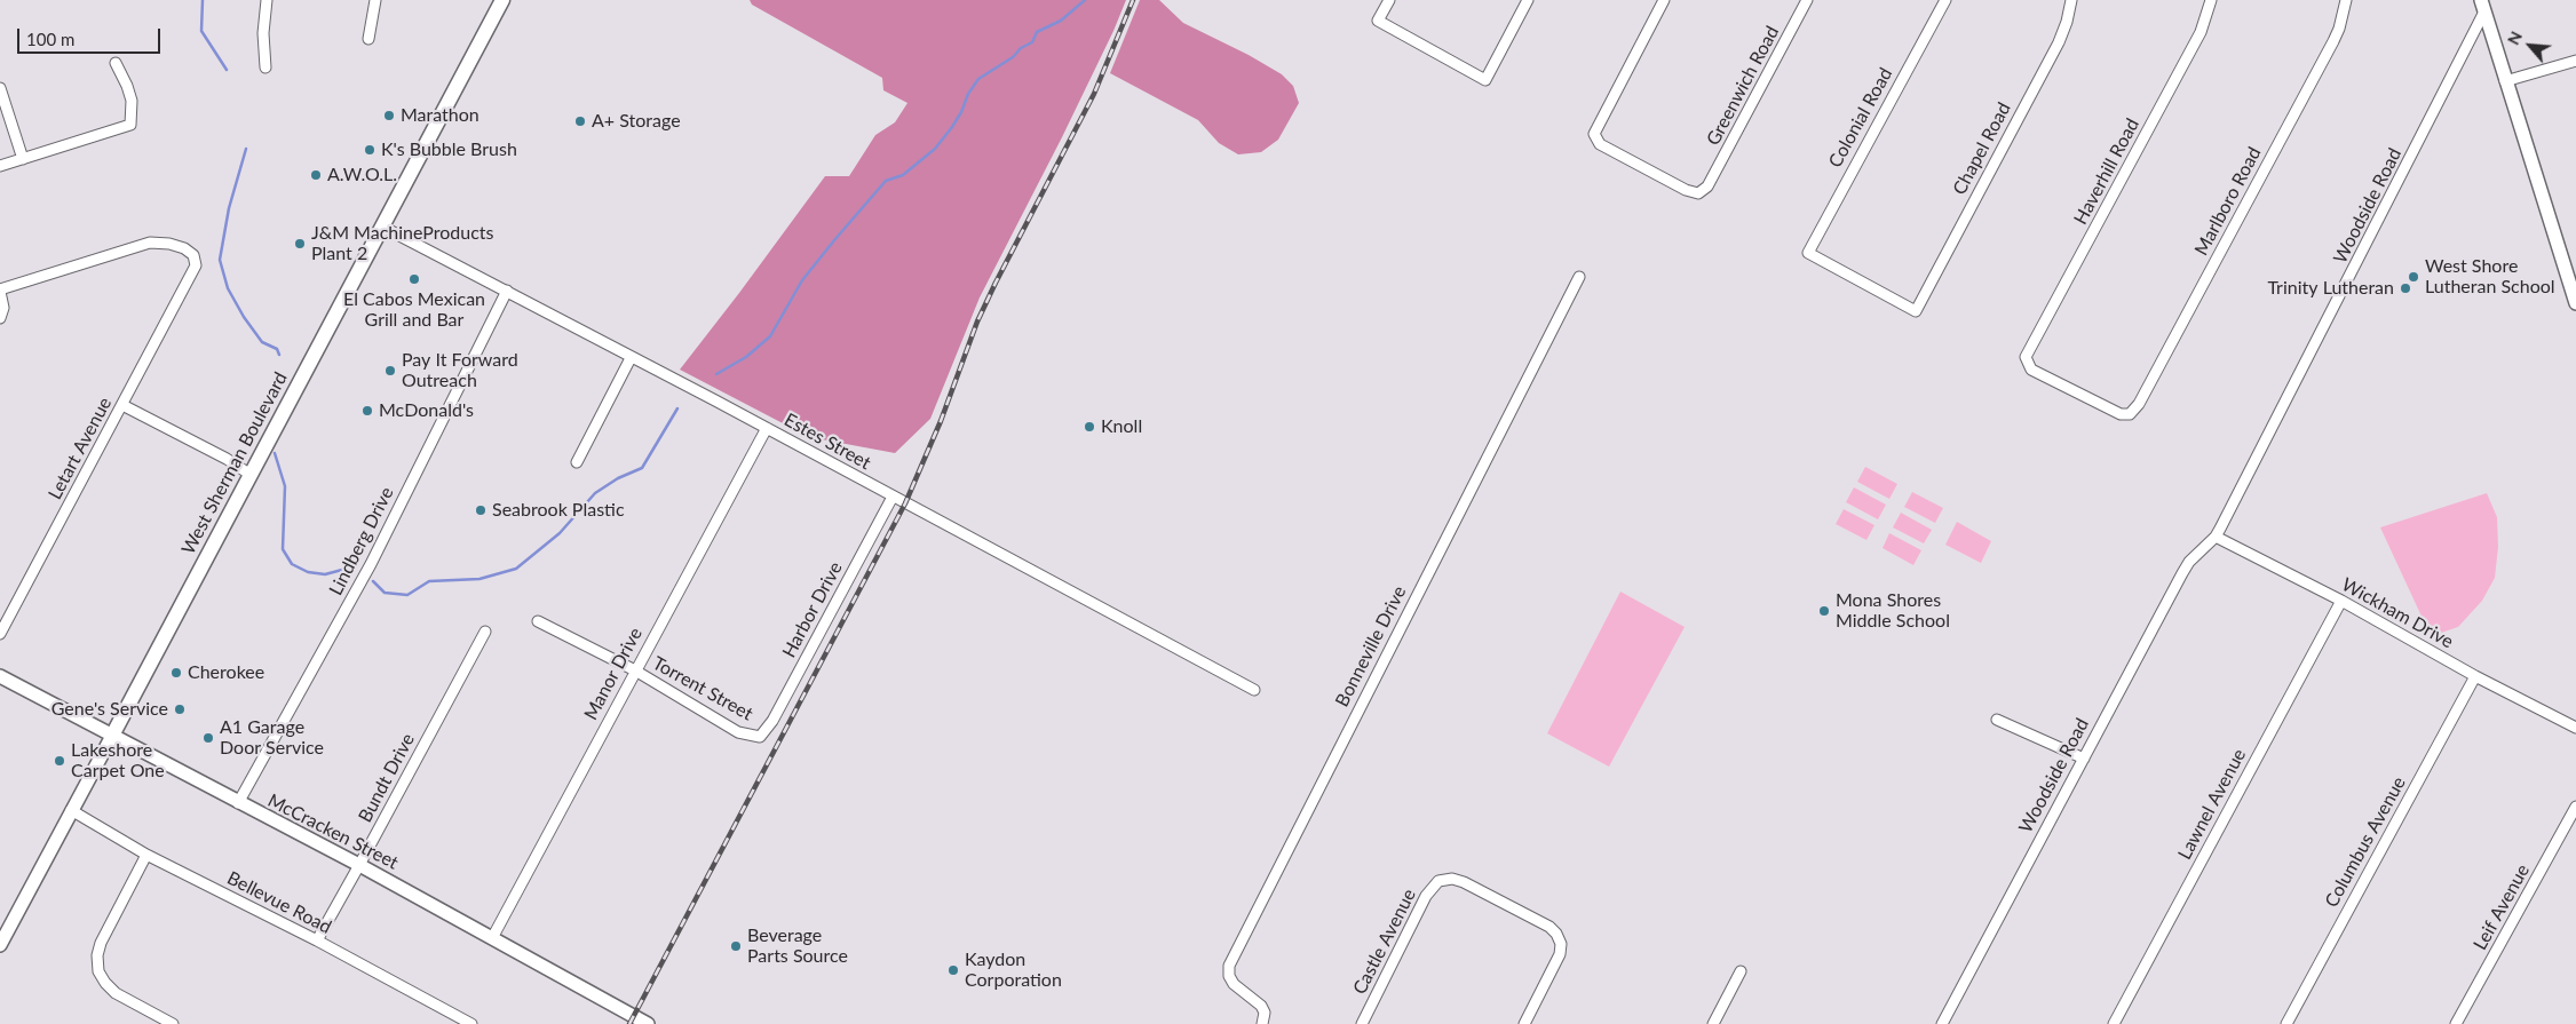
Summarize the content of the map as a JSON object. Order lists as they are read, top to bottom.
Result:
{
  "streets": {
    "main road": ["West Sherman Boulevard"],
    "street": [
      "Greenwich Road",
      "Colonial Road",
      "Chapel Road",
      "Haverhill Road",
      "Marlboro Road",
      "Woodside Road",
      "Estes Street",
      "Letart Avenue",
      "Lindberg Drive",
      "Harbor Drive",
      "Wickham Drive",
      "Bonneville Drive",
      "Manor Drive",
      "Torrent Street",
      "Bundt Drive",
      "Lawnel Avenue",
      "McCracken Street",
      "Columbus Avenue",
      "Bellevue Road",
      "Leif Avenue",
      "Castle Avenue"
    ]
  },
  "crossings": [
    ["Colonial Road", "Chapel Road"],
    ["Haverhill Road", "Marlboro Road"],
    ["Woodside Road", "Wickham Drive"],
    ["Estes Street", "West Sherman Boulevard"],
    ["Estes Street", "Lindberg Drive"],
    ["Estes Street", "Harbor Drive"],
    ["Estes Street", "Manor Drive"],
    ["West Sherman Boulevard", "McCracken Street"],
    ["West Sherman Boulevard", "Bellevue Road"],
    ["Lindberg Drive", "McCracken Street"],
    ["Harbor Drive", "Torrent Street"],
    ["Wickham Drive", "Lawnel Avenue"],
    ["Wickham Drive", "Columbus Avenue"],
    ["Manor Drive", "Torrent Street"],
    ["Manor Drive", "McCracken Street"],
    ["Bundt Drive", "McCracken Street"],
    ["Bundt Drive", "Bellevue Road"]
  ],
  "places": [
    "Marathon",
    "A+ Storage",
    "K's Bubble Brush",
    "A.W.O.L.",
    "J&M MachineProducts Plant 2",
    "West Shore Lutheran School",
    "El Cabos Mexican Grill and Bar",
    "Trinity Lutheran",
    "Pay It Forward Outreach",
    "McDonald's",
    "Knoll",
    "Seabrook Plastic",
    "Mona Shores Middle School",
    "Cherokee",
    "Gene's Service",
    "A1 Garage Door Service",
    "Lakeshore Carpet One",
    "Beverage Parts Source",
    "Kaydon Corporation"
  ],
  "scale_bar": "100 m",
  "north": "top left"
}
